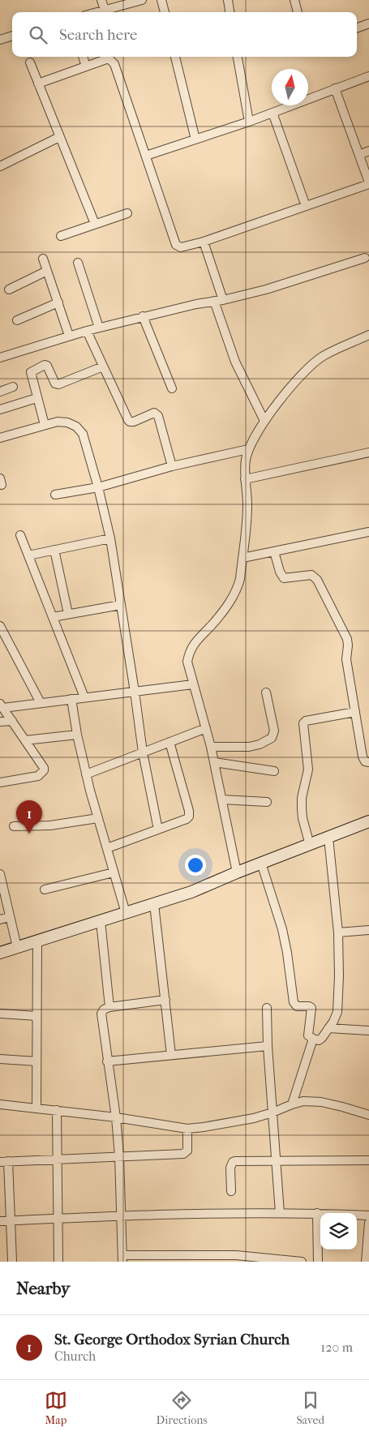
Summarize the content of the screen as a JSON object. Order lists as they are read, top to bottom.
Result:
{
  "north": "top",
  "page": {
    "search": "Search here",
    "pins": "1",
    "heading": "Nearby",
    "list": [
      {
        "mark": "1",
        "name": "St. George Orthodox Syrian Church",
        "note": "Church",
        "value": "120 m"
      }
    ],
    "nav": ["Map", "Directions", "Saved"]
  }
}
